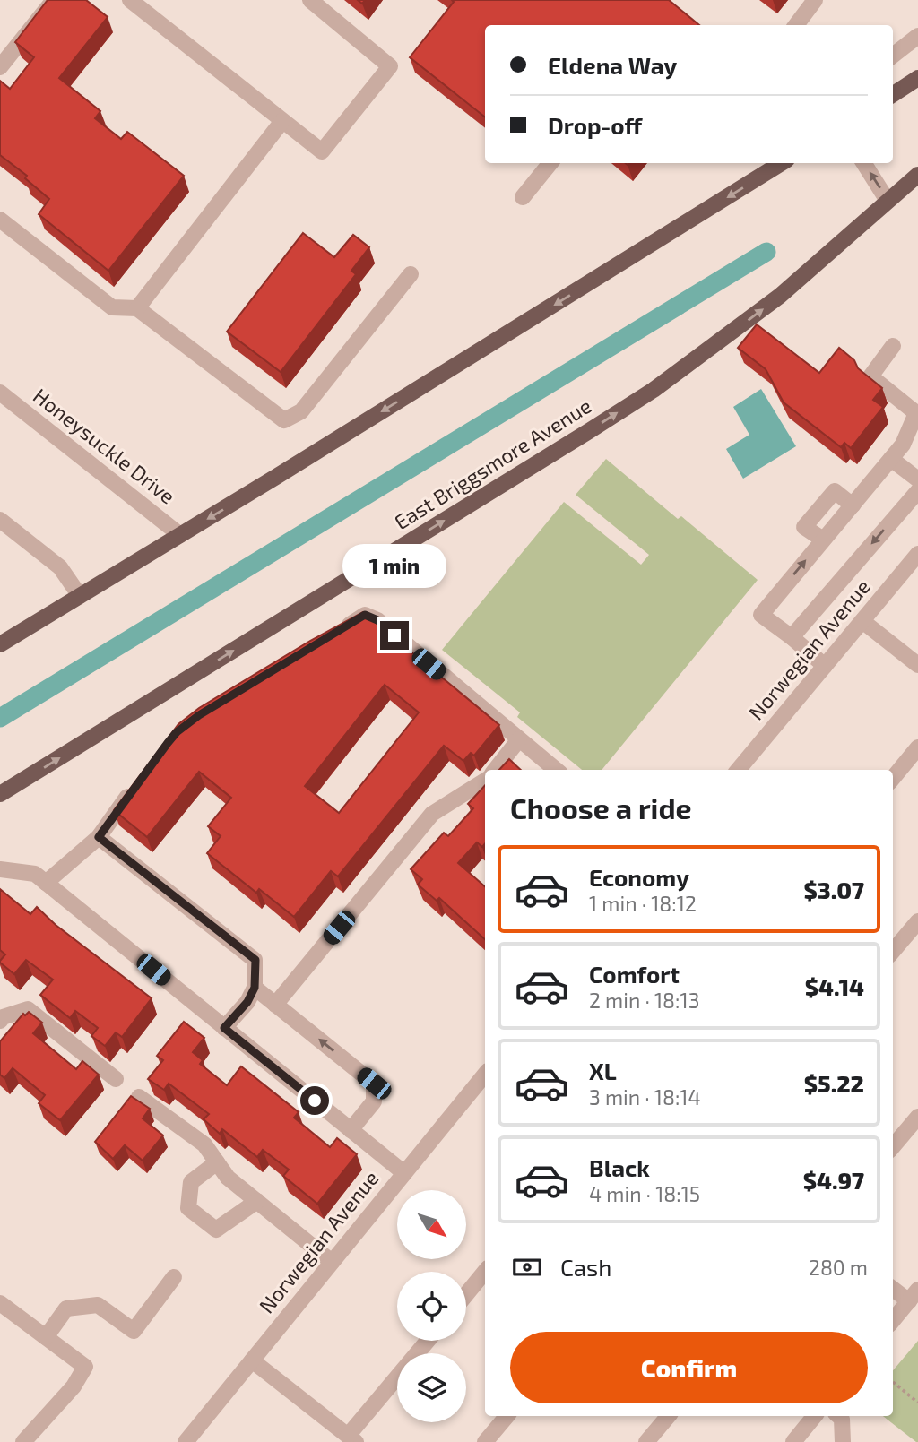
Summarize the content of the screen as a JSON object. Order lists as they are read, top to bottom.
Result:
{
  "streets": {
    "main road": ["East Briggsmore Avenue"],
    "street": ["Honeysuckle Drive", "Norwegian Avenue"]
  },
  "north": "bottom right",
  "page": {
    "banner": ["Eldena Way", "Drop-off"],
    "bubble": "1 min",
    "heading": "Choose a ride",
    "list": [
      {
        "name": "Economy",
        "note": "1 min · 18:12",
        "value": "$3.07"
      },
      {
        "name": "Comfort",
        "note": "2 min · 18:13",
        "value": "$4.14"
      },
      {
        "name": "XL",
        "note": "3 min · 18:14",
        "value": "$5.22"
      },
      {
        "name": "Black",
        "note": "4 min · 18:15",
        "value": "$4.97"
      }
    ],
    "pay": ["Cash", "280 m"],
    "buttons": "Confirm"
  }
}
